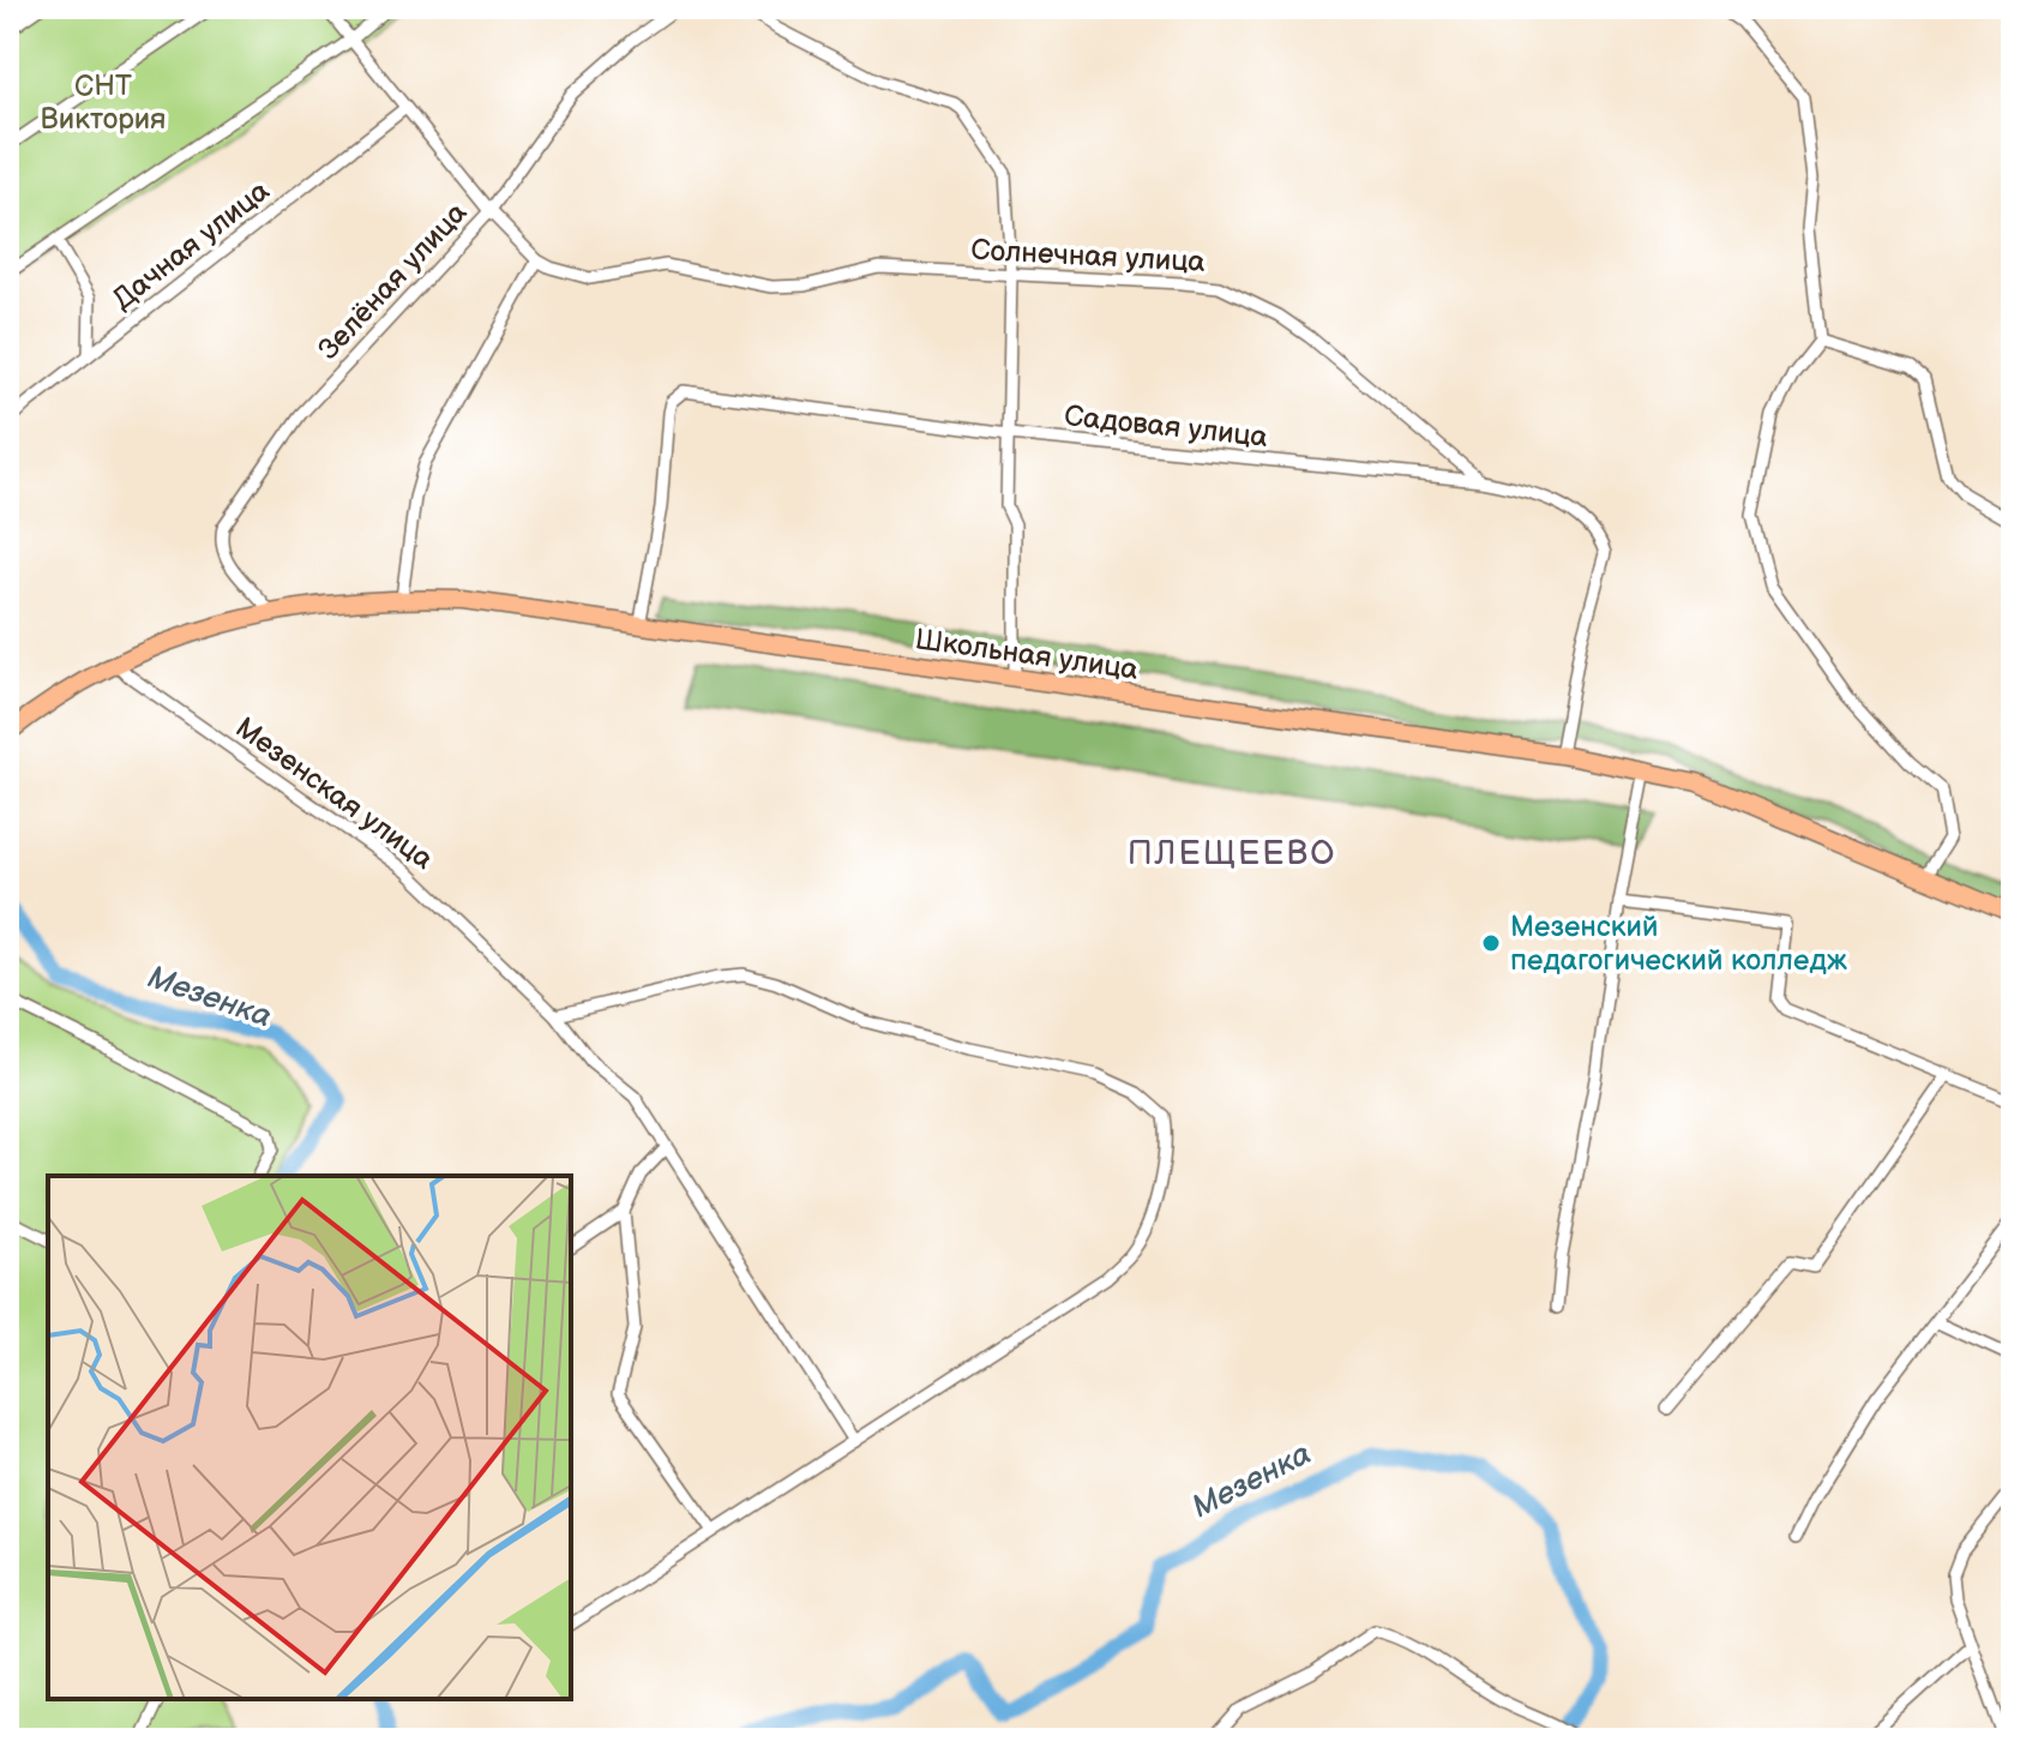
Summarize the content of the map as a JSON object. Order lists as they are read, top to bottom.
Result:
{
  "streets": {
    "main road": ["Школьная улица"],
    "street": [
      "Дачная улица",
      "Солнечная улица",
      "Зелёная улица",
      "Садовая улица",
      "Мезенская улица"
    ]
  },
  "crossings": [
    ["Солнечная улица", "Садовая улица"],
    ["Зелёная улица", "Школьная улица"],
    ["Садовая улица", "Школьная улица"],
    ["Школьная улица", "Мезенская улица"]
  ],
  "districts": ["ПЛЕЩЕЕВО"],
  "water": ["Мезенка"],
  "parks": ["СНТ Виктория"],
  "places": ["Мезенский педагогический колледж"]
}
